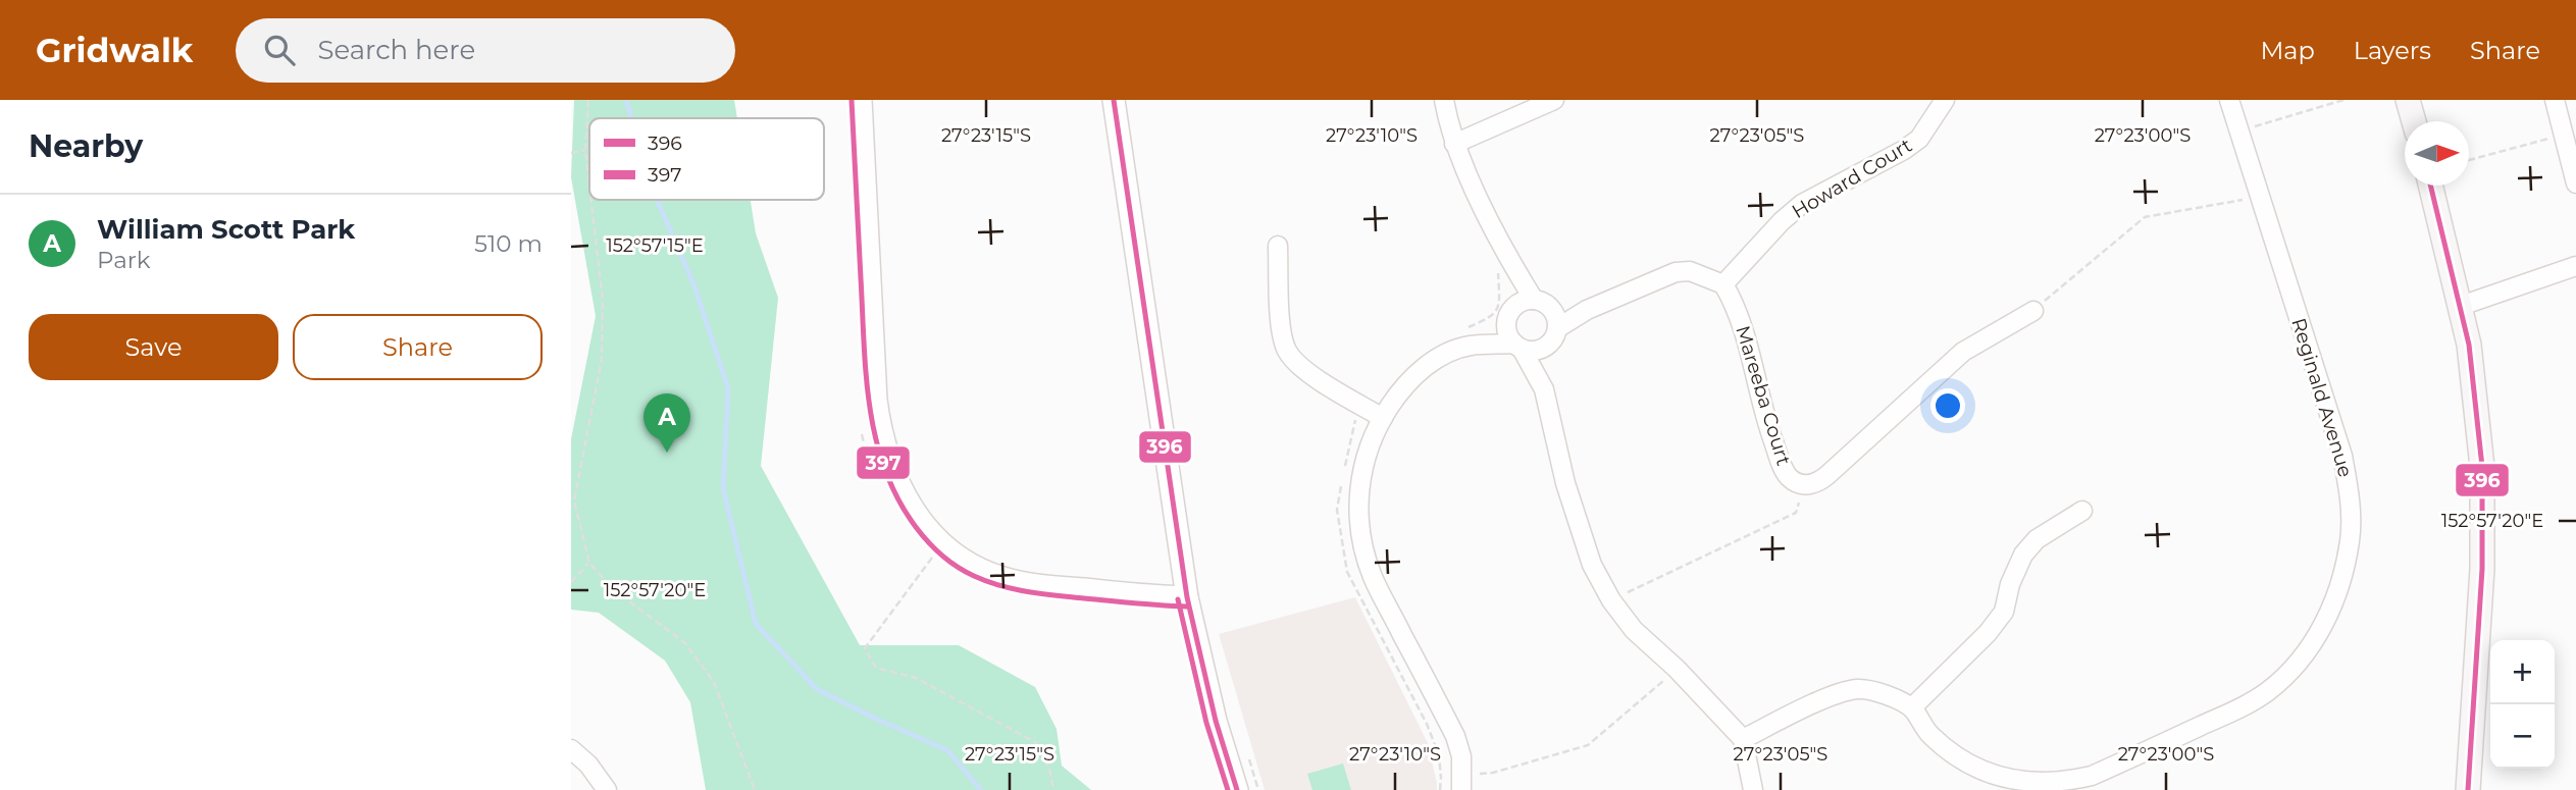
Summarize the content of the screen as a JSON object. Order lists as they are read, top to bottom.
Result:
{
  "streets": {
    "street": ["Howard Court", "Mareeba Court", "Reginald Avenue"]
  },
  "crossings": [
    ["Howard Court", "Mareeba Court"]
  ],
  "lines": ["transit line 396", "transit line 397"],
  "legend": ["396", "397"],
  "north": "right",
  "page": {
    "header": "Gridwalk",
    "search": "Search here",
    "nav": ["Map", "Layers", "Share"],
    "heading": "Nearby",
    "list": [
      {
        "mark": "A",
        "name": "William Scott Park",
        "note": "Park",
        "value": "510 m"
      }
    ],
    "buttons": ["Save", "Share"],
    "pins": "A",
    "map_buttons": ["+", "−"]
  },
  "coordinates": [
    "27°23'15\"S",
    "27°23'10\"S",
    "27°23'05\"S",
    "27°23'00\"S",
    "152°57'15\"E",
    "152°57'20\"E"
  ]
}
